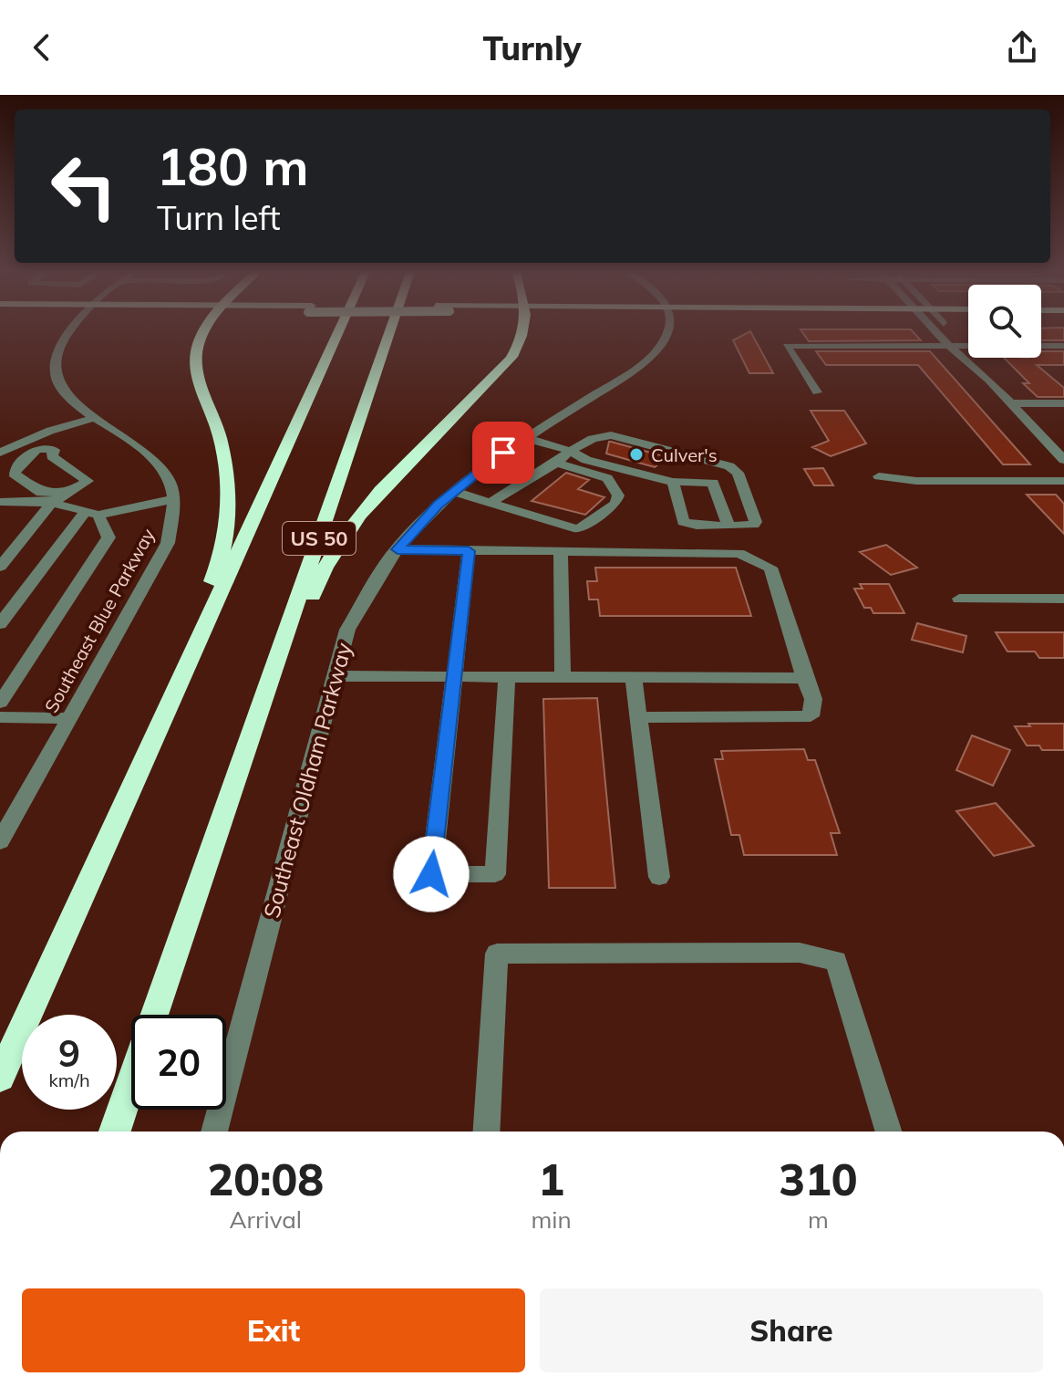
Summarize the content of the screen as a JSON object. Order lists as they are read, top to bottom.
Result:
{
  "streets": {
    "highway": ["US 50"],
    "street": ["Southeast Blue Parkway", "Southeast Oldham Parkway"]
  },
  "places": ["Culver's"],
  "page": {
    "header": "Turnly",
    "turn": ["180 m", "Turn left"],
    "speed": "9 km/h",
    "limit": "20",
    "eta": [
      "20:08",
      "Arrival",
      "1",
      "min",
      "310",
      "m"
    ],
    "buttons": ["Exit", "Share"]
  }
}
